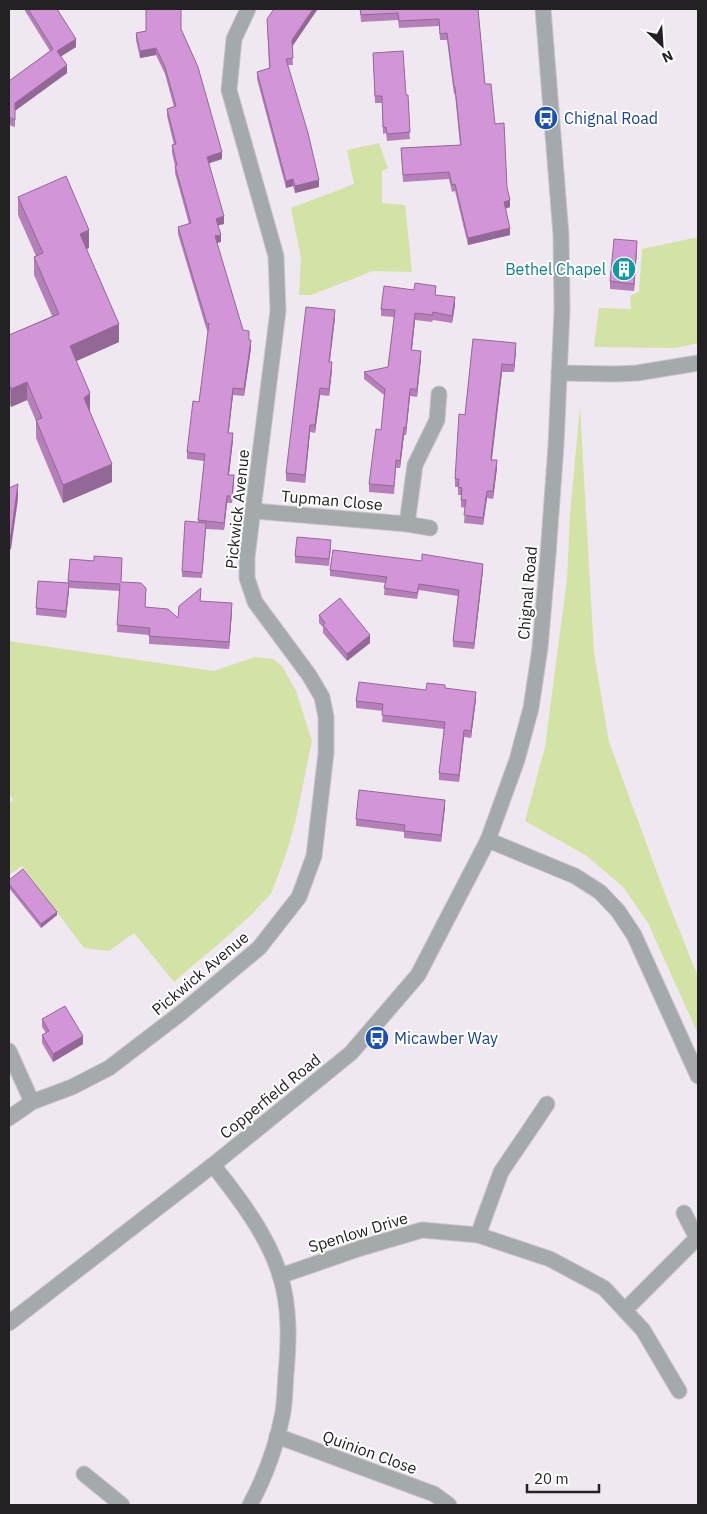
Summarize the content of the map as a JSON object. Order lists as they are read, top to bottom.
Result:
{
  "streets": {
    "street": [
      "Tupman Close",
      "Pickwick Avenue",
      "Chignal Road",
      "Copperfield Road",
      "Spenlow Drive",
      "Quinion Close"
    ]
  },
  "crossings": [
    ["Tupman Close", "Pickwick Avenue"],
    ["Chignal Road", "Copperfield Road"]
  ],
  "places": {
    "bus stop": ["Chignal Road", "Micawber Way"],
    "building": ["Bethel Chapel"]
  },
  "scale_bar": "20 m",
  "north": "bottom right"
}
